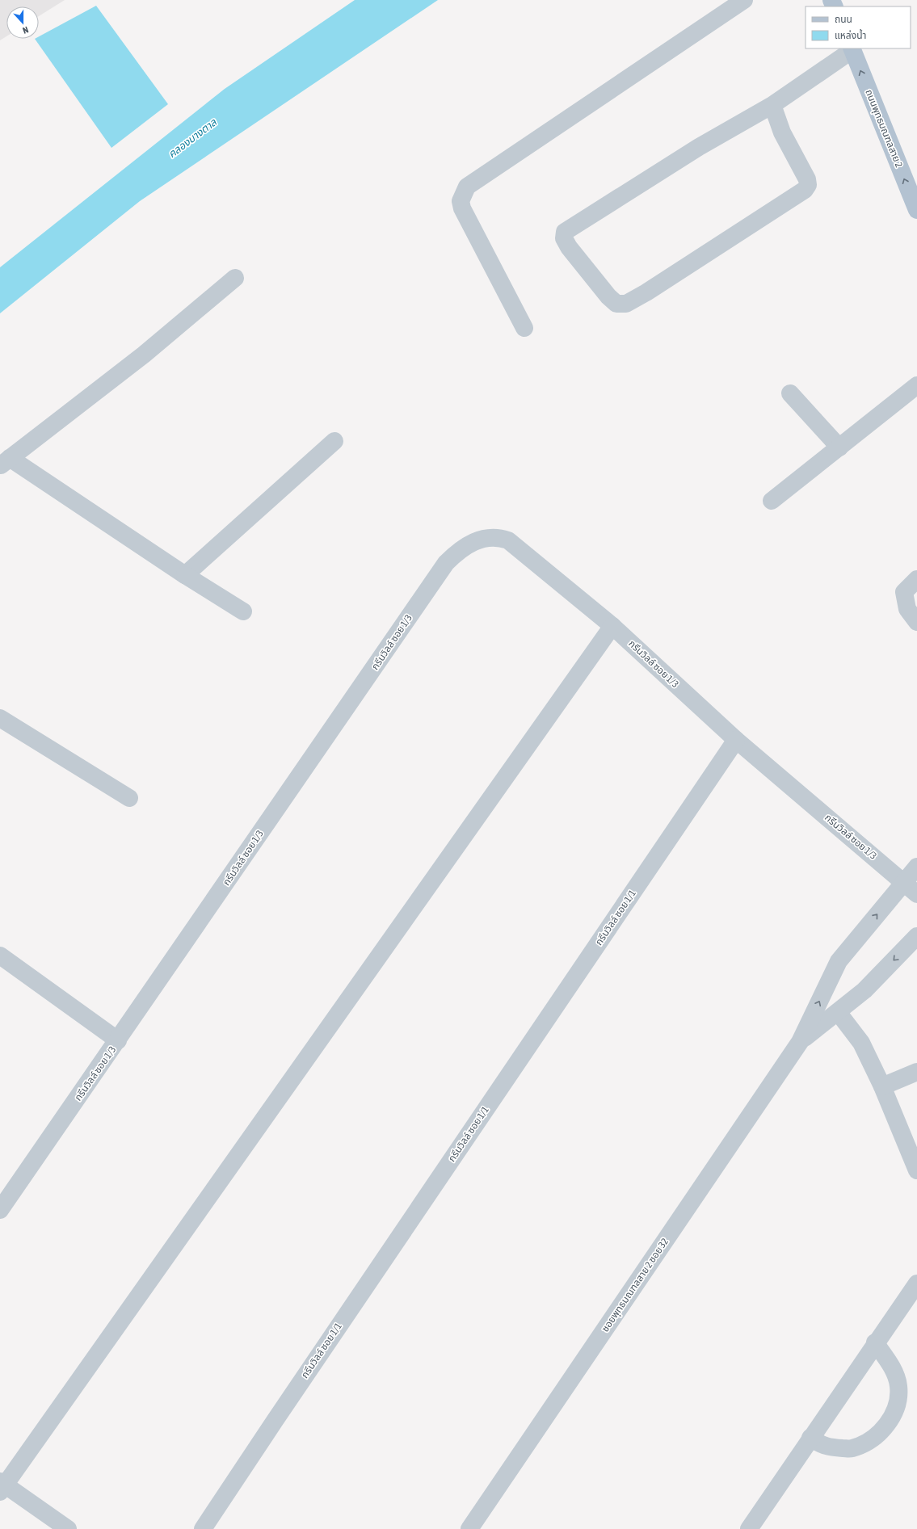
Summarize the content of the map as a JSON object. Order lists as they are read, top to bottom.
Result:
{
  "streets": {
    "main road": ["ถนนพุทธมณฑลสาย 2"],
    "street": ["กรีนวิลล์ ซอย 1/3", "กรีนวิลล์ ซอย 1/1", "ซอยพุทธมณฑลสาย 2 ซอย 32"]
  },
  "crossings": [
    ["กรีนวิลล์ ซอย 1/3", "กรีนวิลล์ ซอย 1/1"],
    ["กรีนวิลล์ ซอย 1/3", "ซอยพุทธมณฑลสาย 2 ซอย 32"]
  ],
  "one_way": ["ถนนพุทธมณฑลสาย 2"],
  "water": ["คลองบางตาล"],
  "legend": ["ถนน", "แหล่งน้ำ"],
  "north": "bottom"
}
